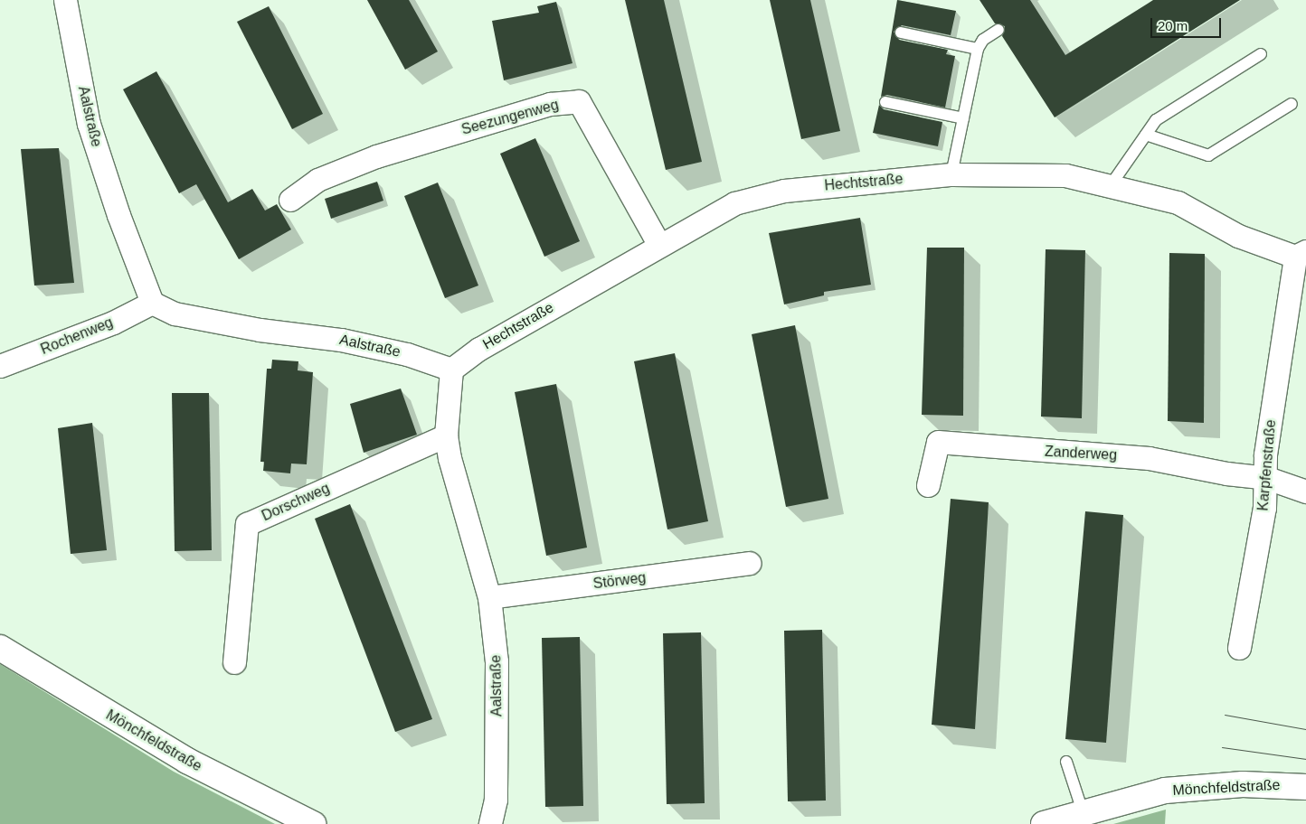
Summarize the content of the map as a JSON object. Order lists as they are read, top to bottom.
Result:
{
  "streets": {
    "main road": ["Mönchfeldstraße"],
    "street": [
      "Aalstraße",
      "Seezungenweg",
      "Hechtstraße",
      "Rochenweg",
      "Zanderweg",
      "Karpfenstraße",
      "Dorschweg",
      "Störweg"
    ]
  },
  "crossings": [
    ["Aalstraße", "Hechtstraße"],
    ["Aalstraße", "Rochenweg"],
    ["Aalstraße", "Dorschweg"],
    ["Aalstraße", "Störweg"],
    ["Seezungenweg", "Hechtstraße"],
    ["Hechtstraße", "Karpfenstraße"],
    ["Zanderweg", "Karpfenstraße"]
  ],
  "scale_bar": "20 m"
}
